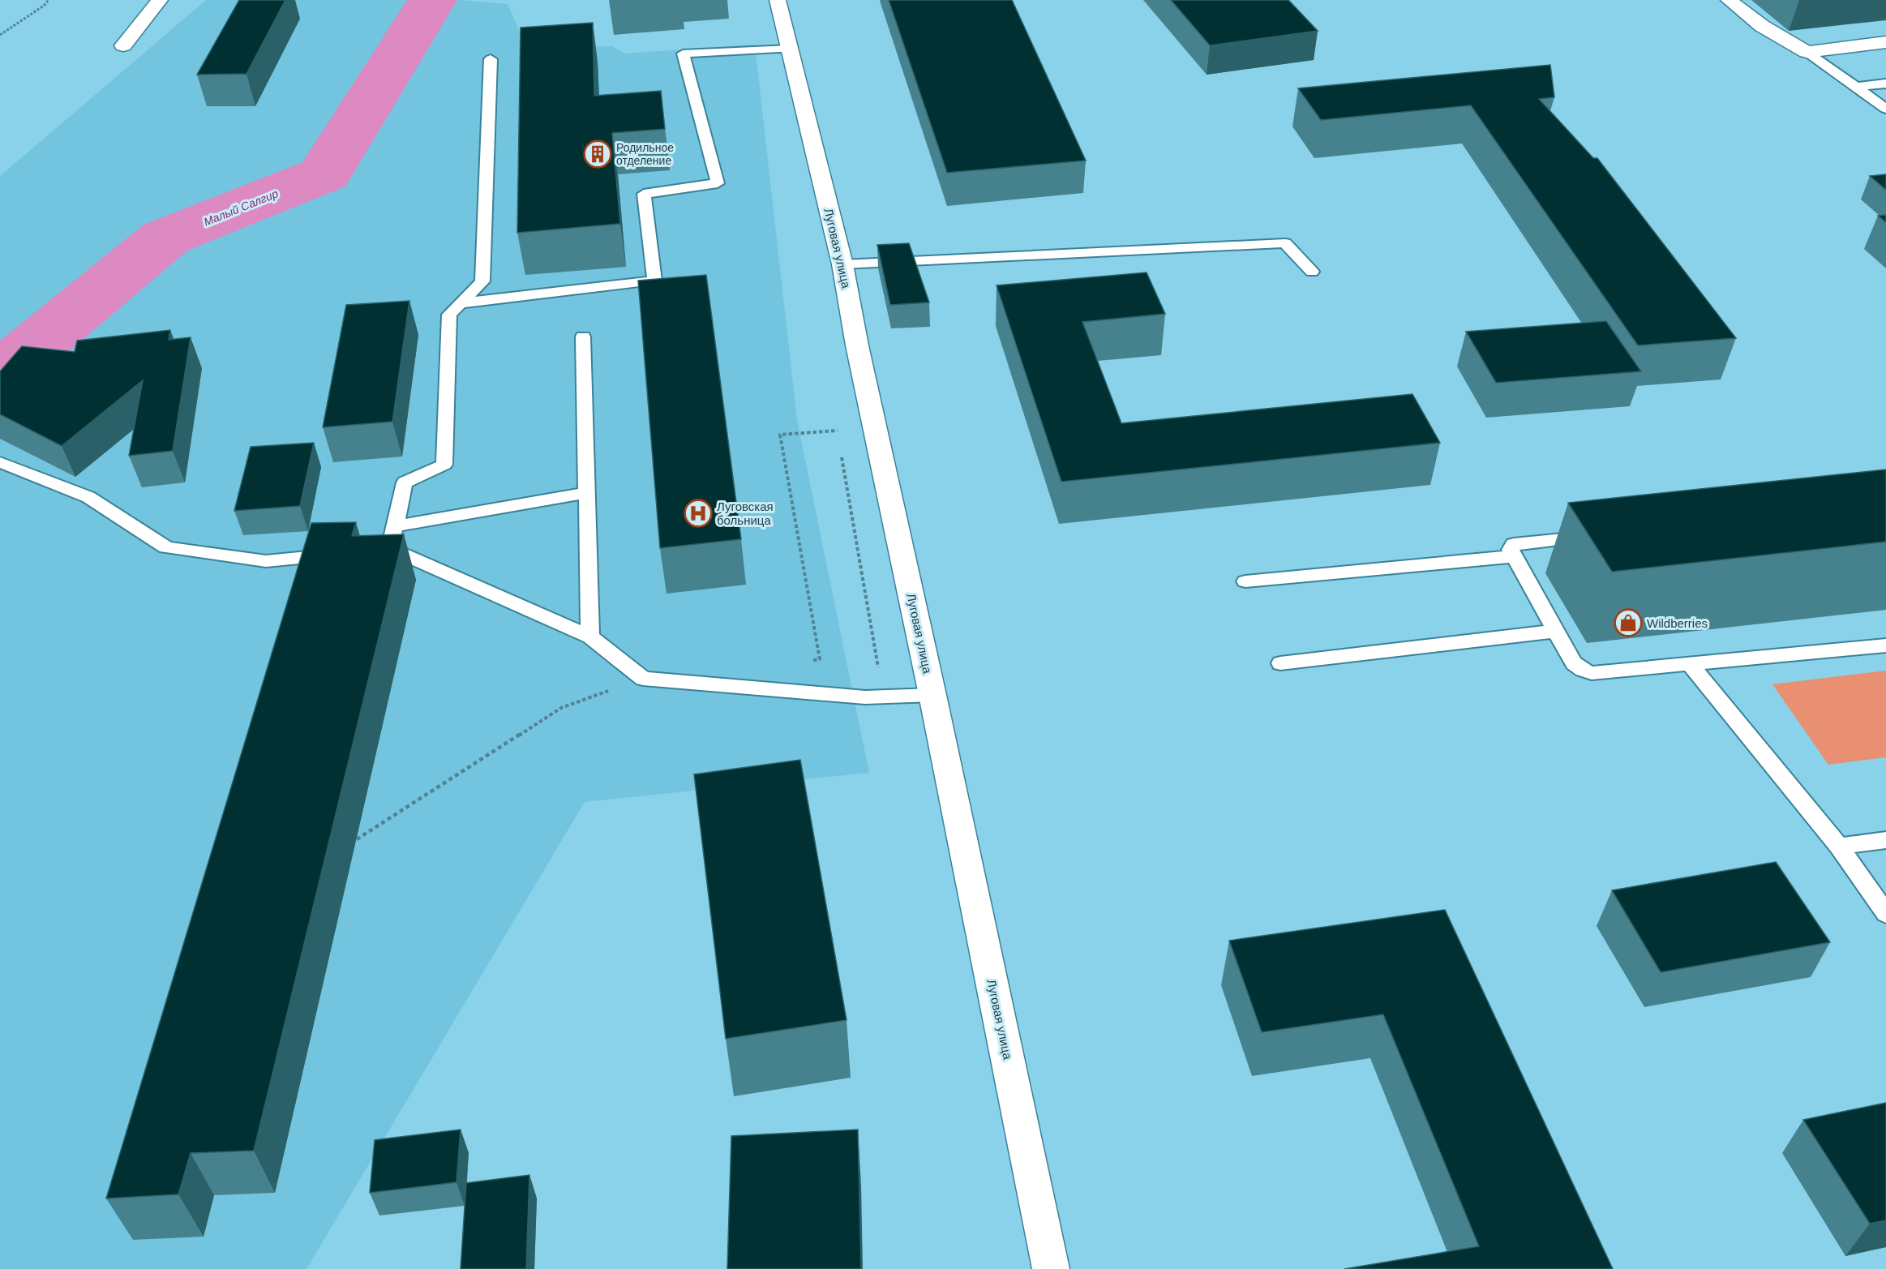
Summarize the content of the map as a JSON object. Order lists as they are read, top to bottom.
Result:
{
  "streets": {
    "main road": ["Луговая улица"]
  },
  "water": ["Малый Салгир"],
  "places": {
    "building": ["Родильное отделение"],
    "hospital": ["Луговская больница"],
    "shop": ["Wildberries"]
  }
}
